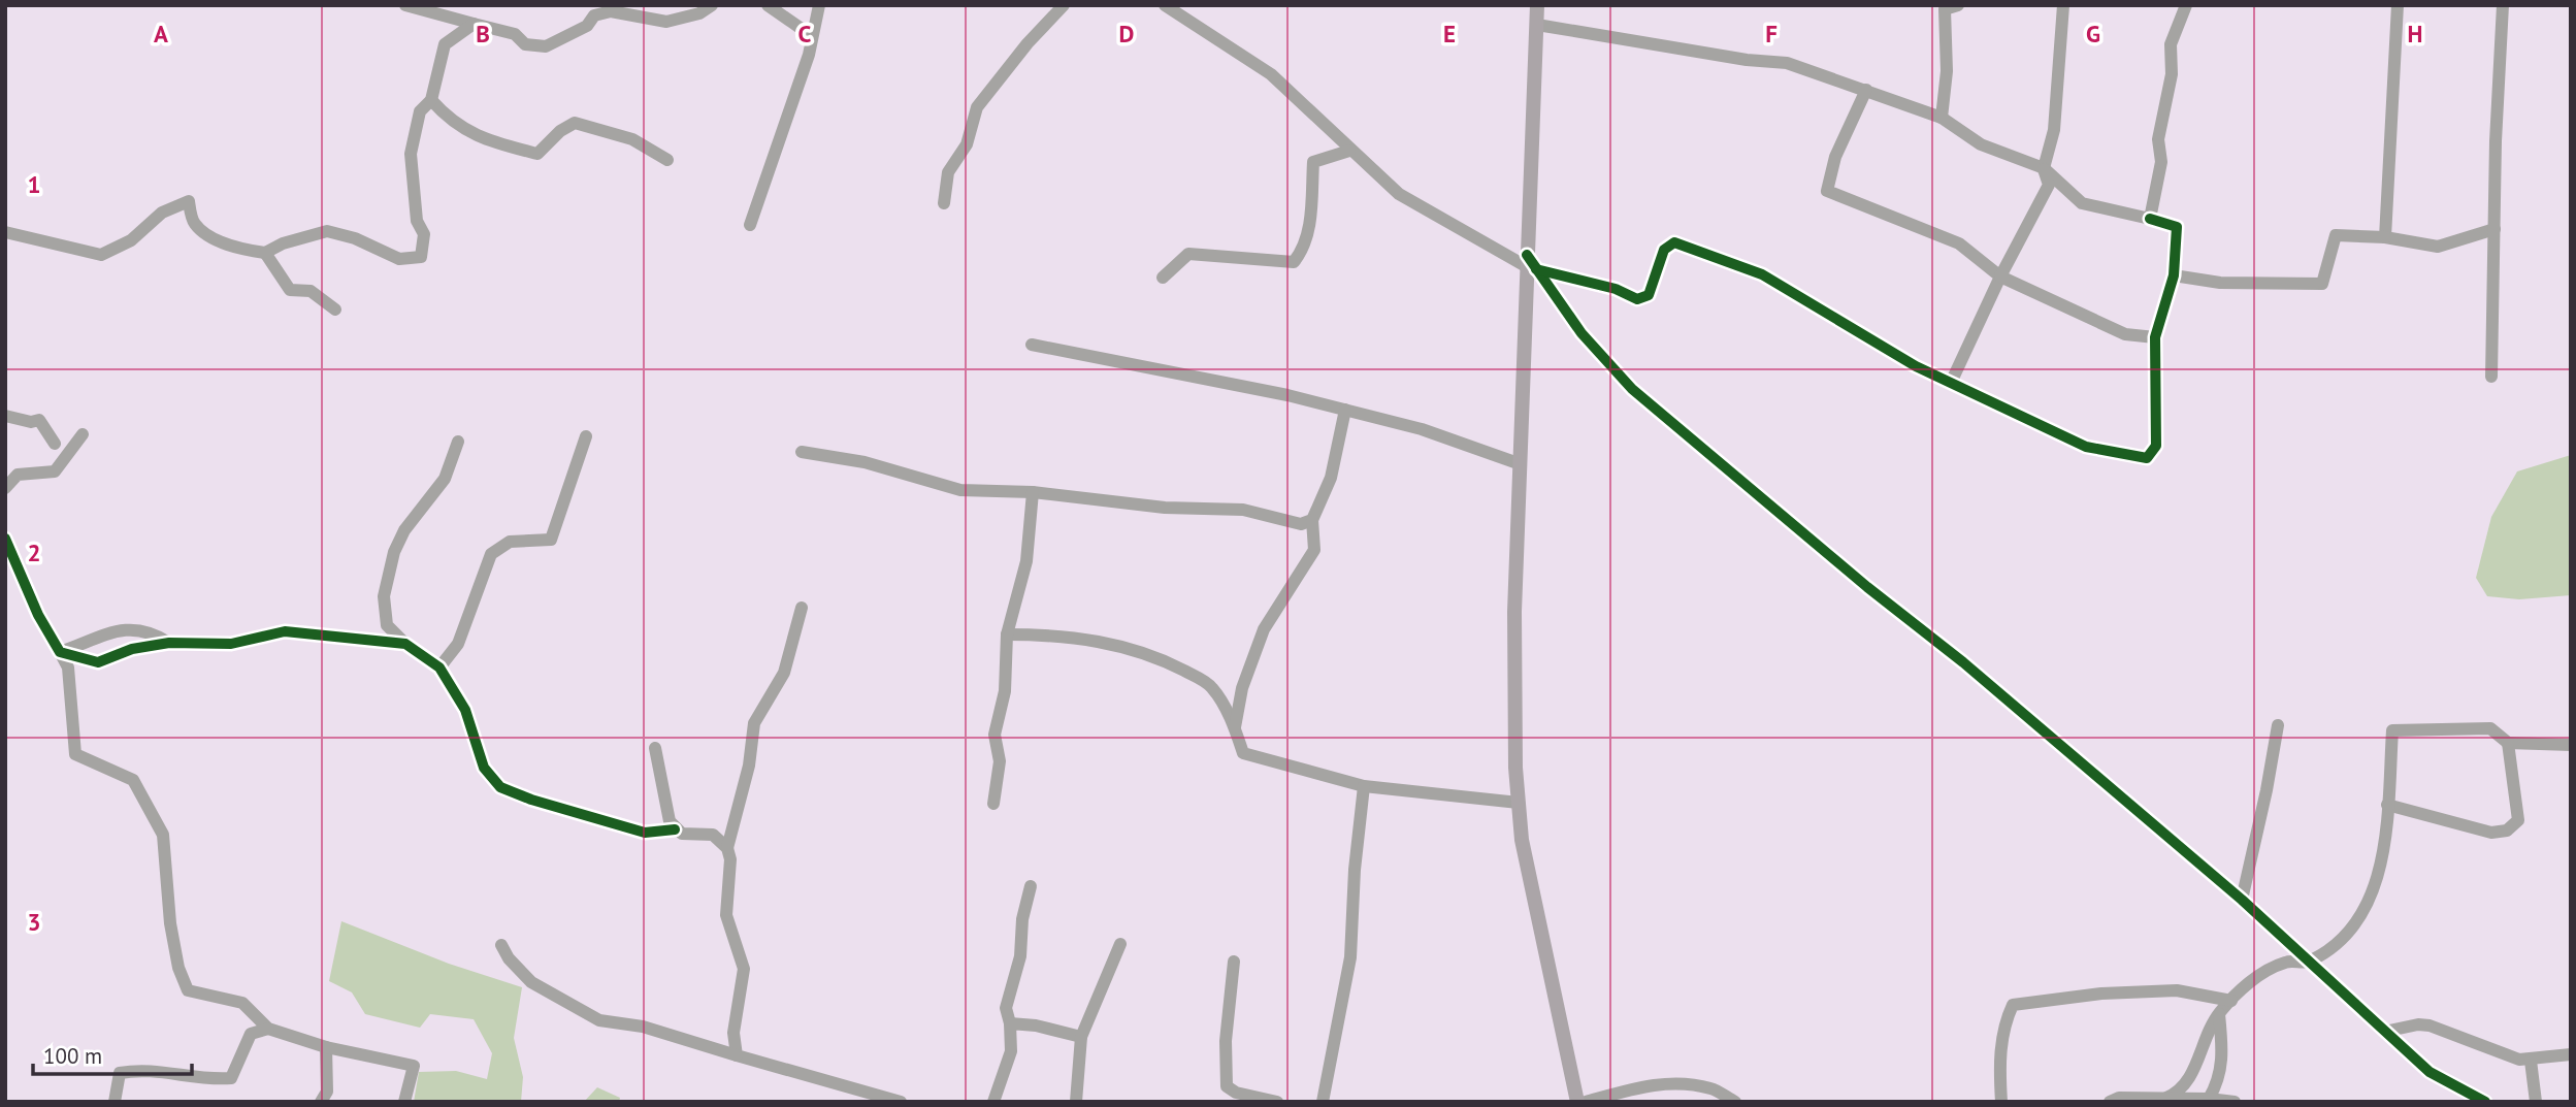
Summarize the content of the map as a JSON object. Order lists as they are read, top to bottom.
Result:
{
  "scale_bar": "100 m",
  "grid": {
    "columns": [
      "A",
      "B",
      "C",
      "D",
      "E",
      "F",
      "G",
      "H"
    ],
    "rows": ["1", "2", "3"]
  }
}
